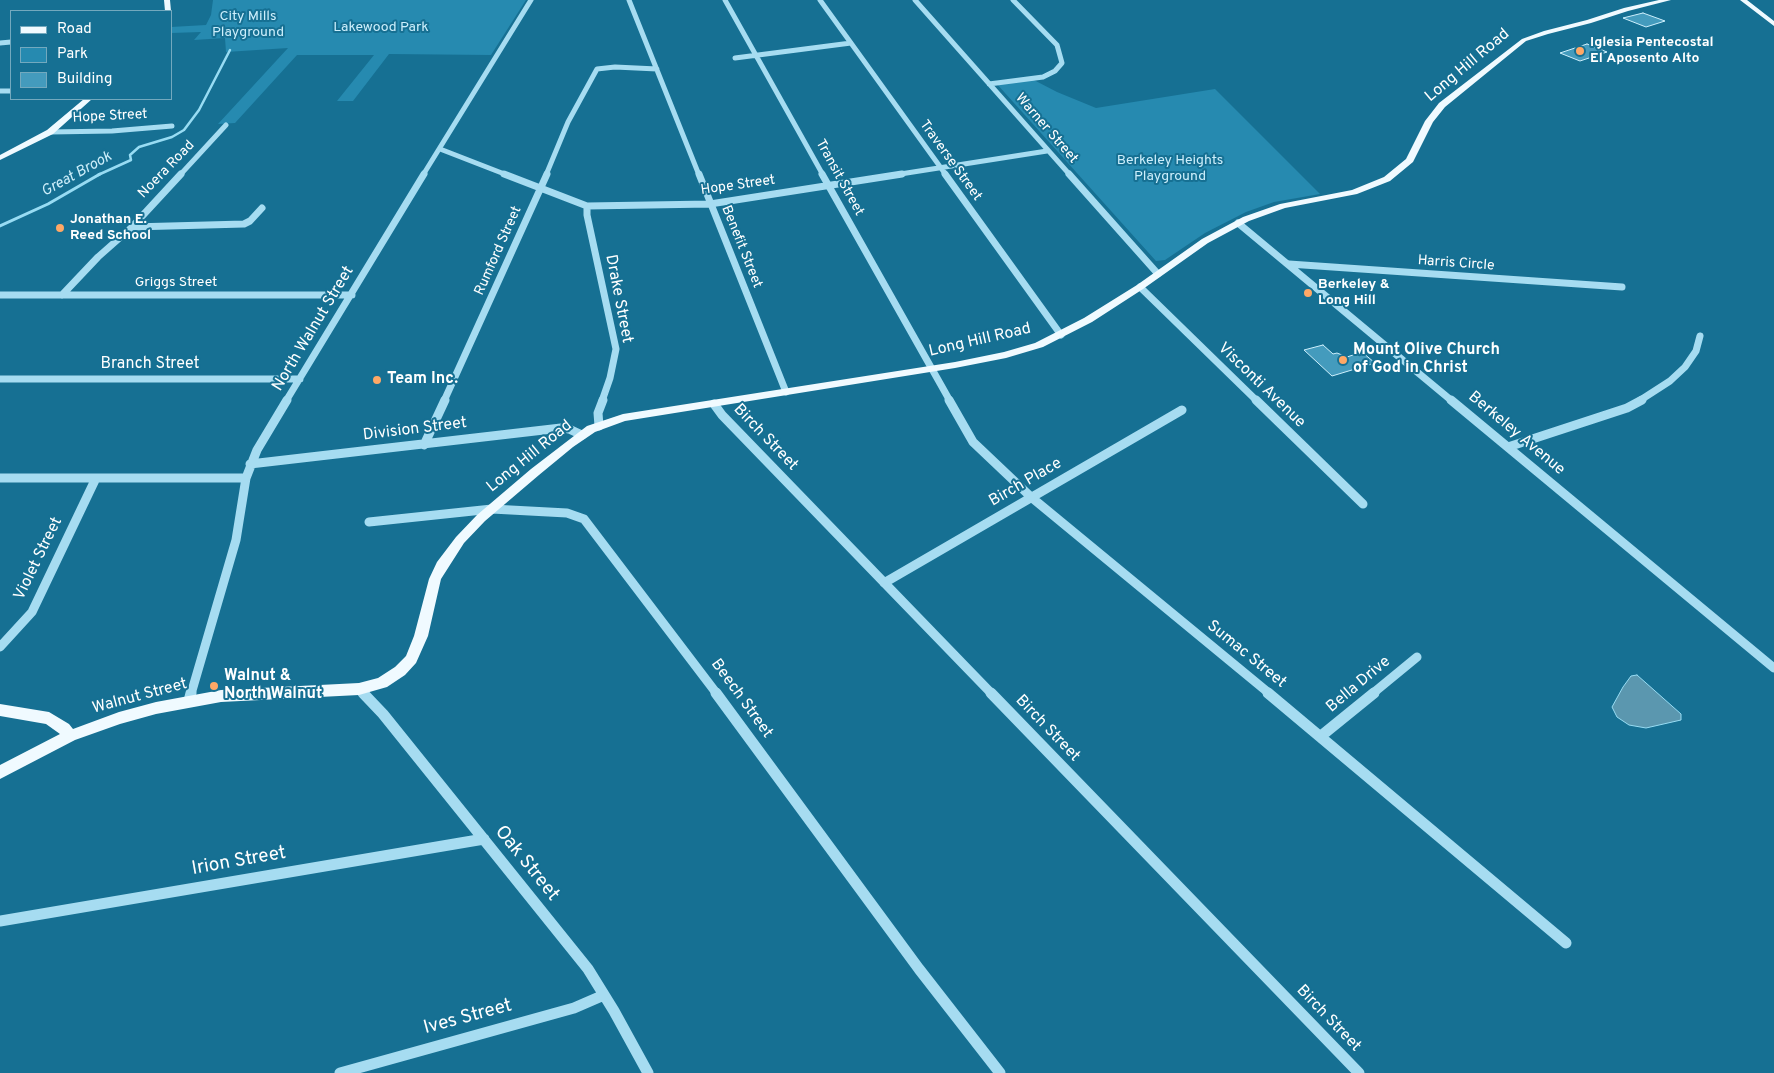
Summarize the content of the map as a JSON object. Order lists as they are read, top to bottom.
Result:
{
  "streets": {
    "main road": ["Long Hill Road", "Walnut Street"],
    "street": [
      "Hope Street",
      "Warner Street",
      "Traverse Street",
      "Noera Road",
      "Transit Street",
      "Benefit Street",
      "Rumford Street",
      "Harris Circle",
      "Griggs Street",
      "Drake Street",
      "North Walnut Street",
      "Branch Street",
      "Visconti Avenue",
      "Division Street",
      "Berkeley Avenue",
      "Birch Street",
      "Birch Place",
      "Violet Street",
      "Sumac Street",
      "Bella Drive",
      "Beech Street",
      "Irion Street",
      "Oak Street",
      "Ives Street"
    ]
  },
  "crossings": [
    ["Long Hill Road", "Warner Street"],
    ["Long Hill Road", "Traverse Street"],
    ["Long Hill Road", "Transit Street"],
    ["Long Hill Road", "Benefit Street"],
    ["Long Hill Road", "Drake Street"],
    ["Long Hill Road", "Visconti Avenue"],
    ["Long Hill Road", "Division Street"],
    ["Long Hill Road", "Berkeley Avenue"],
    ["Long Hill Road", "Birch Street"],
    ["Long Hill Road", "Sumac Street"],
    ["Long Hill Road", "Walnut Street"],
    ["Long Hill Road", "Beech Street"],
    ["Long Hill Road", "Oak Street"],
    ["Hope Street", "Warner Street"],
    ["Hope Street", "Traverse Street"],
    ["Hope Street", "Transit Street"],
    ["Hope Street", "Benefit Street"],
    ["Hope Street", "Rumford Street"],
    ["Hope Street", "Drake Street"],
    ["Hope Street", "North Walnut Street"],
    ["Noera Road", "Griggs Street"],
    ["Transit Street", "Sumac Street"],
    ["Benefit Street", "Rumford Street"],
    ["Rumford Street", "Division Street"],
    ["Harris Circle", "Berkeley Avenue"],
    ["Griggs Street", "North Walnut Street"],
    ["North Walnut Street", "Branch Street"],
    ["North Walnut Street", "Division Street"],
    ["North Walnut Street", "Walnut Street"],
    ["Birch Street", "Birch Place"],
    ["Birch Place", "Sumac Street"],
    ["Sumac Street", "Bella Drive"],
    ["Walnut Street", "Oak Street"],
    ["Irion Street", "Oak Street"],
    ["Oak Street", "Ives Street"]
  ],
  "water": ["Great Brook"],
  "parks": ["City Mills Playground", "Lakewood Park", "Berkeley Heights Playground"],
  "places": [
    "Iglesia Pentecostal El Aposento Alto",
    "Jonathan E. Reed School",
    "Berkeley & Long Hill",
    "Mount Olive Church of God in Christ",
    "Team Inc.",
    "Walnut & North Walnut"
  ],
  "legend": ["Road", "Park", "Building"]
}
